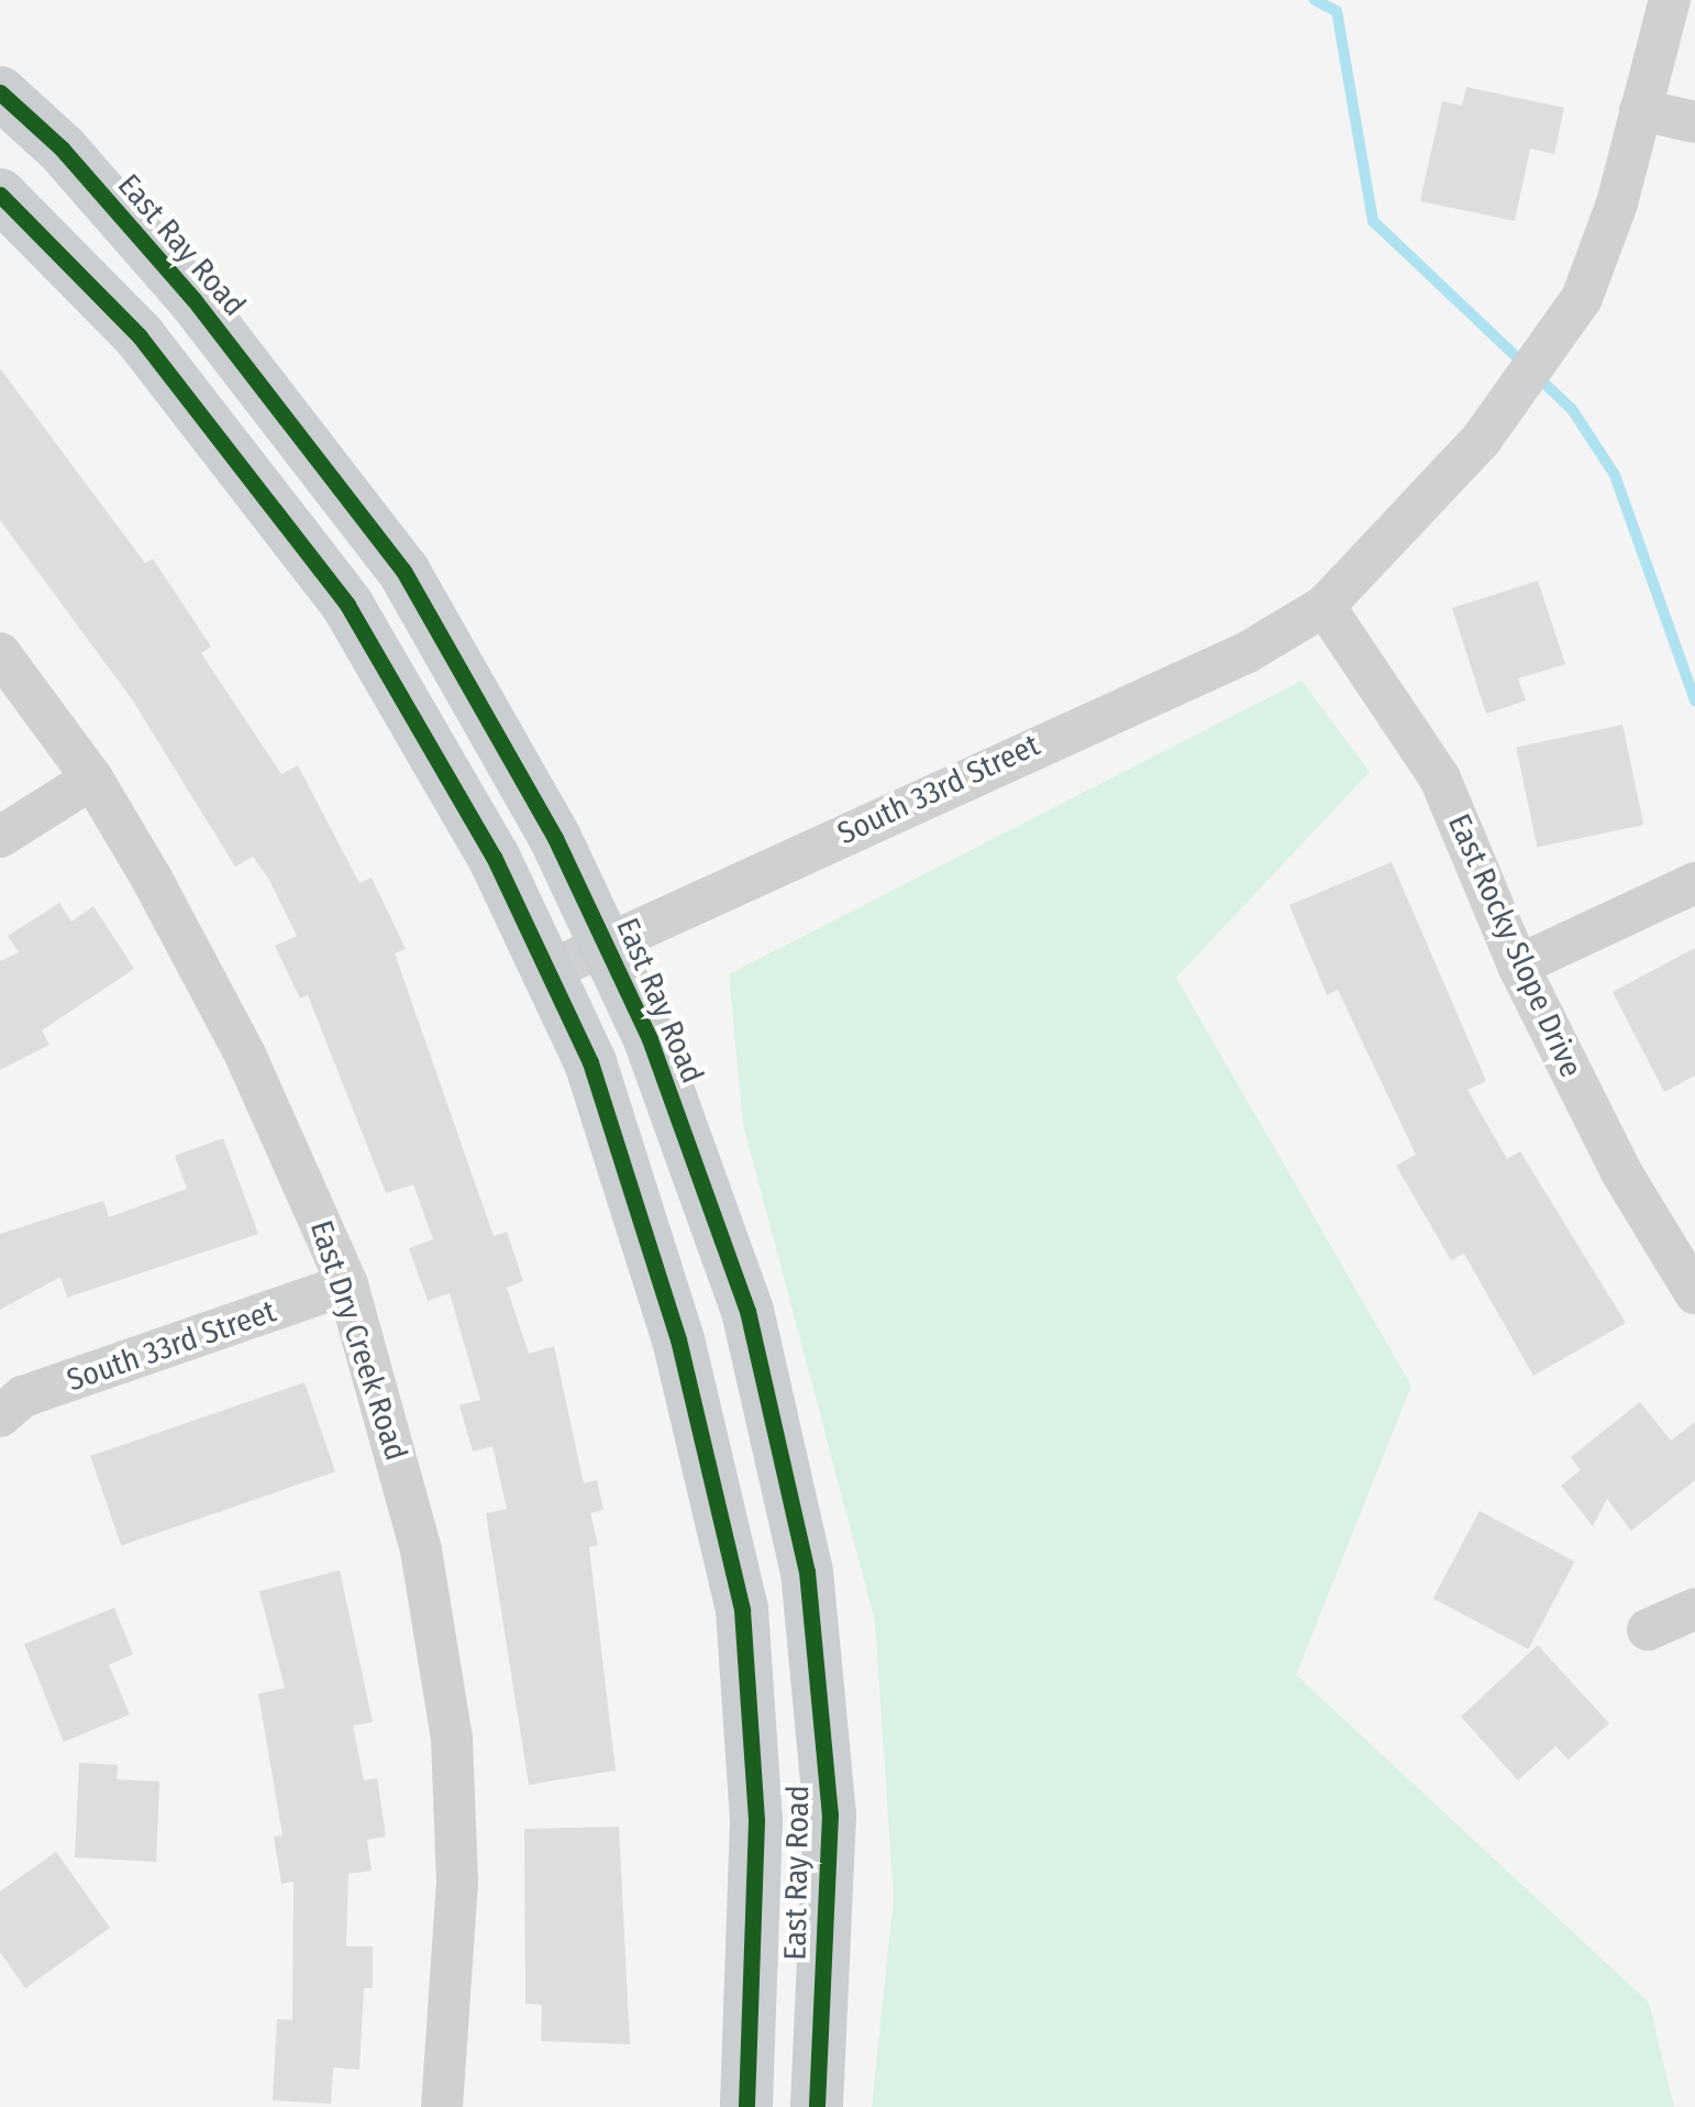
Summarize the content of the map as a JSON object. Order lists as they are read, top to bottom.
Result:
{
  "streets": {
    "main road": ["East Ray Road"],
    "street": ["South 33rd Street", "East Rocky Slope Drive", "East Dry Creek Road"]
  },
  "crossings": [
    ["East Ray Road", "South 33rd Street"],
    ["South 33rd Street", "East Rocky Slope Drive"],
    ["South 33rd Street", "East Dry Creek Road"]
  ]
}
